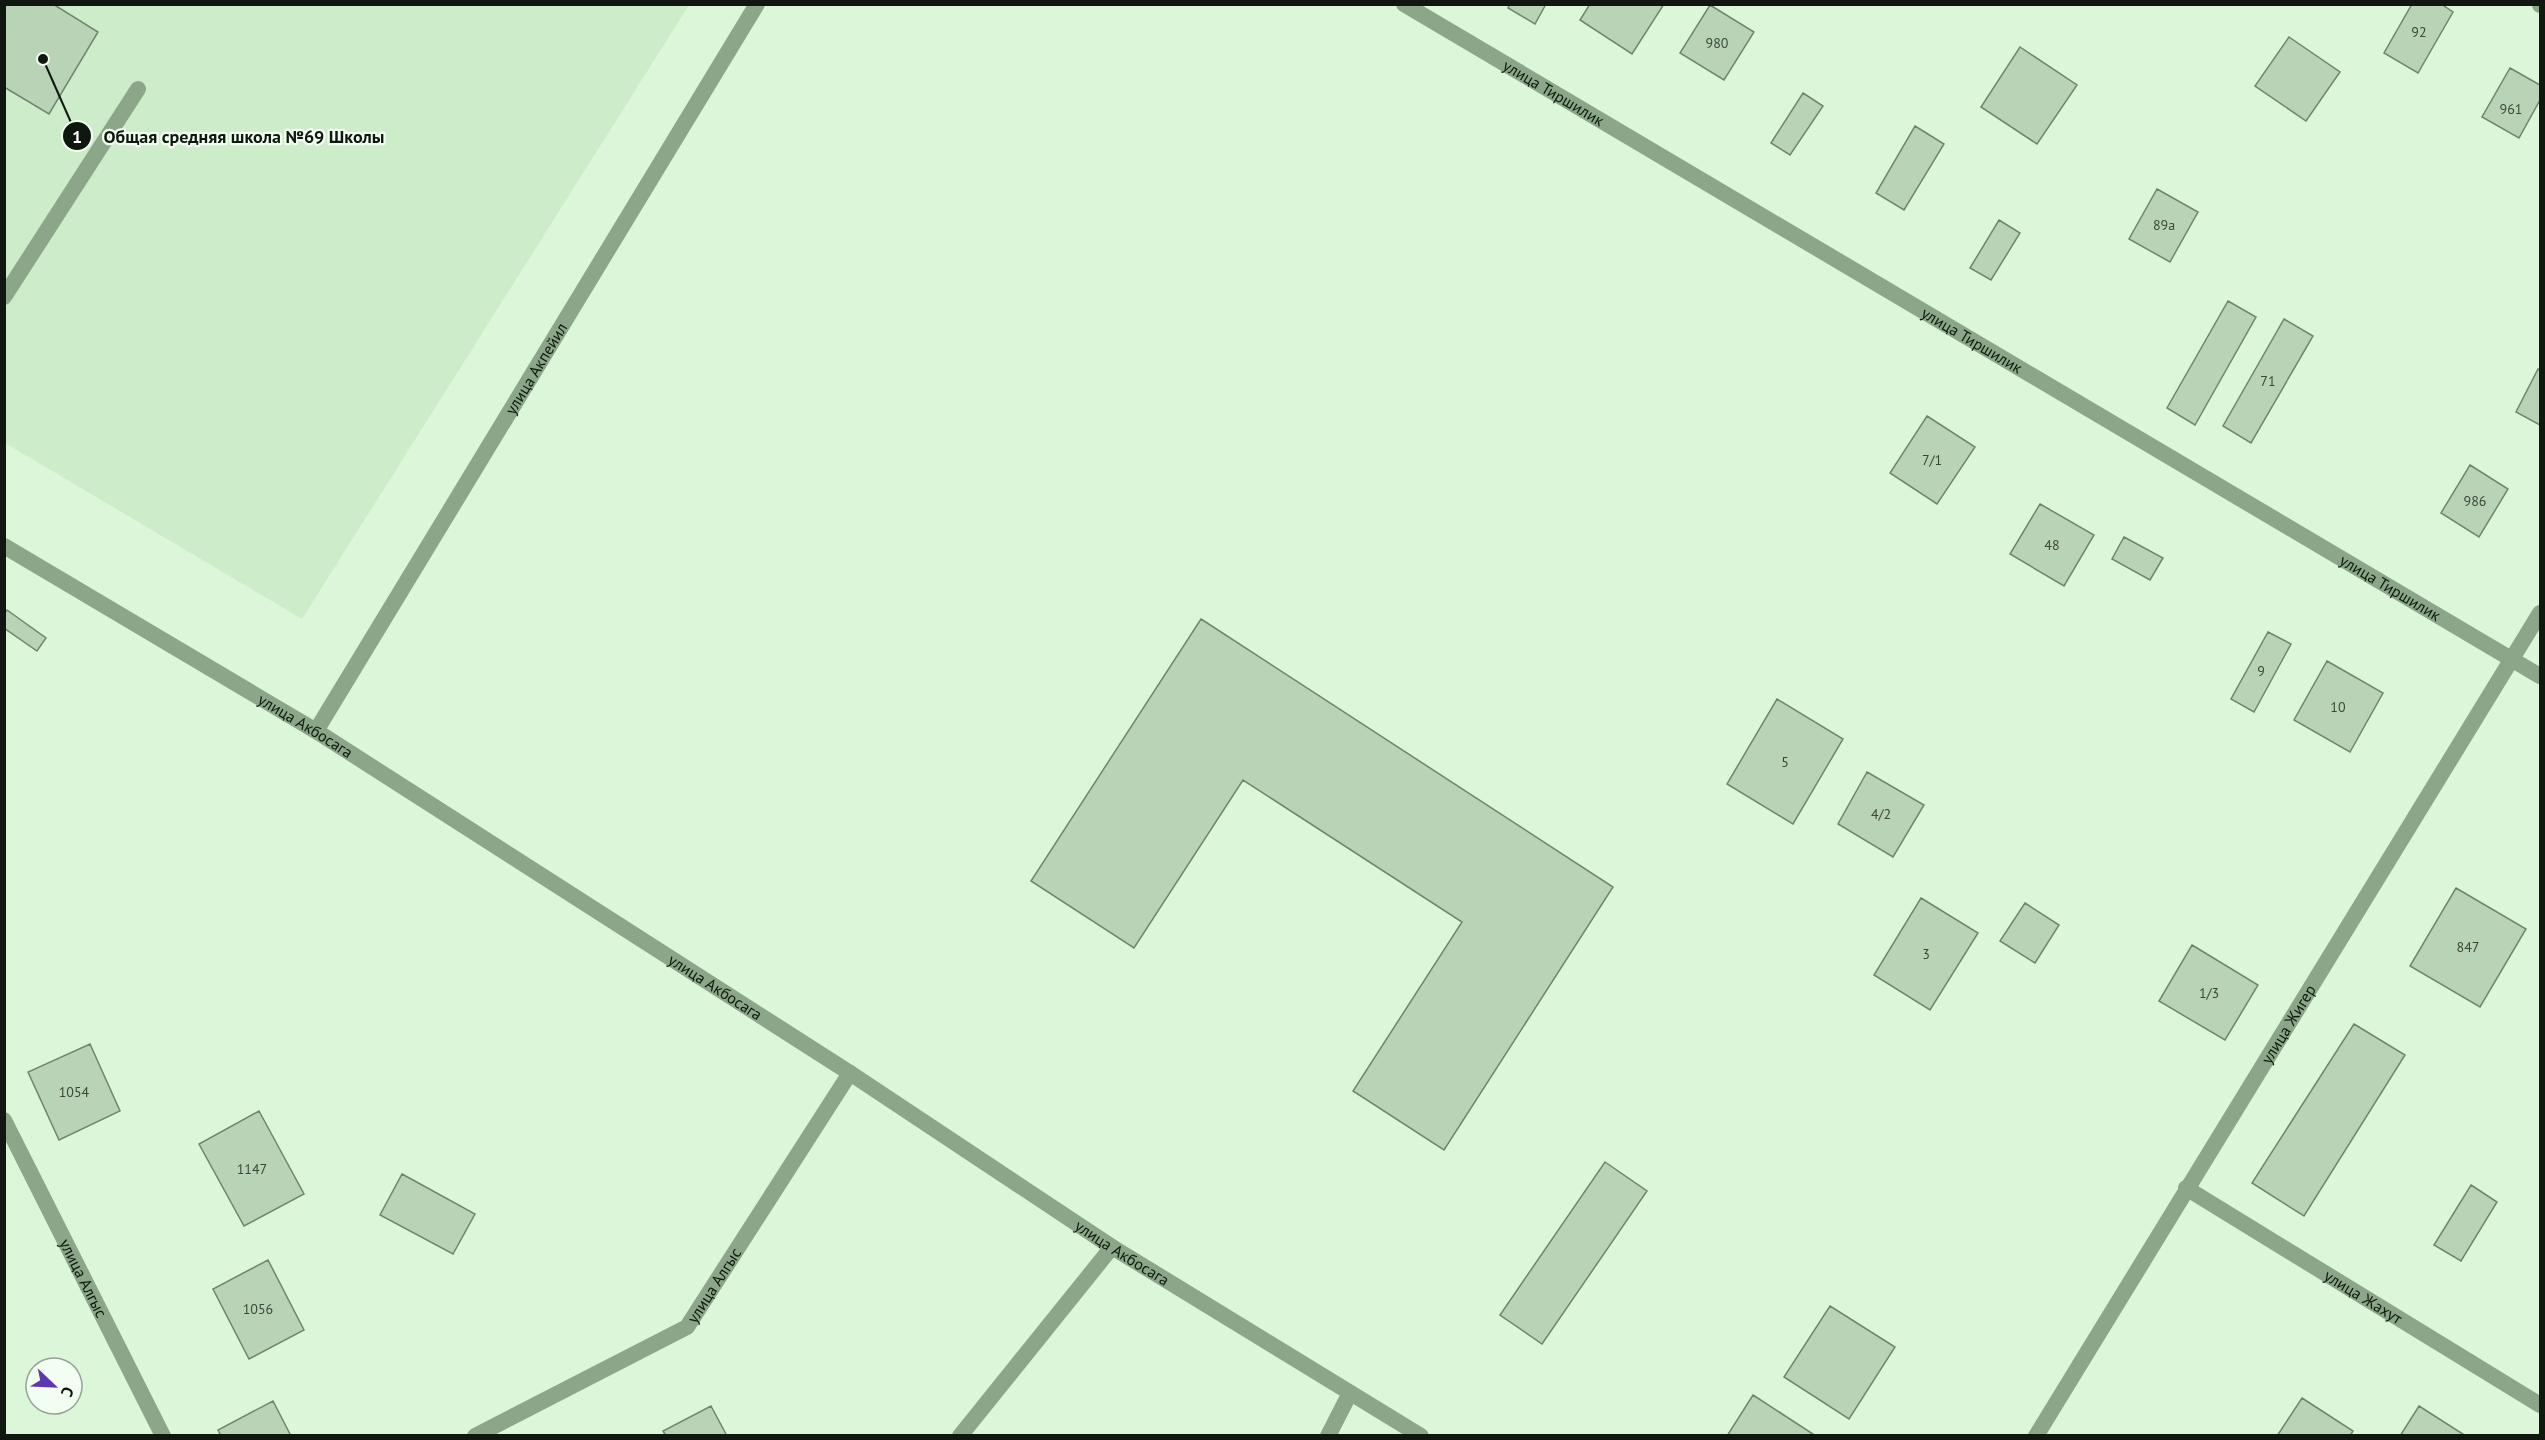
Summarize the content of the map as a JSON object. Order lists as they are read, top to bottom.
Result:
{
  "streets": {
    "street": [
      "улица Тиршилик",
      "улица Акпейил",
      "улица Акбосага",
      "улица Жигер",
      "улица Алгыс",
      "улица Жахут"
    ]
  },
  "crossings": [
    ["улица Тиршилик", "улица Жигер"],
    ["улица Акпейил", "улица Акбосага"],
    ["улица Акбосага", "улица Алгыс"],
    ["улица Жигер", "улица Жахут"]
  ],
  "places": ["Общая средняя школа №69 Школы"],
  "house_numbers": [
    "92",
    "980",
    "961",
    "89а",
    "71",
    "7/1",
    "986",
    "48",
    "9",
    "10",
    "5",
    "4/2",
    "847",
    "3",
    "1/3",
    "1054",
    "1147",
    "1056"
  ],
  "north": "bottom right"
}
